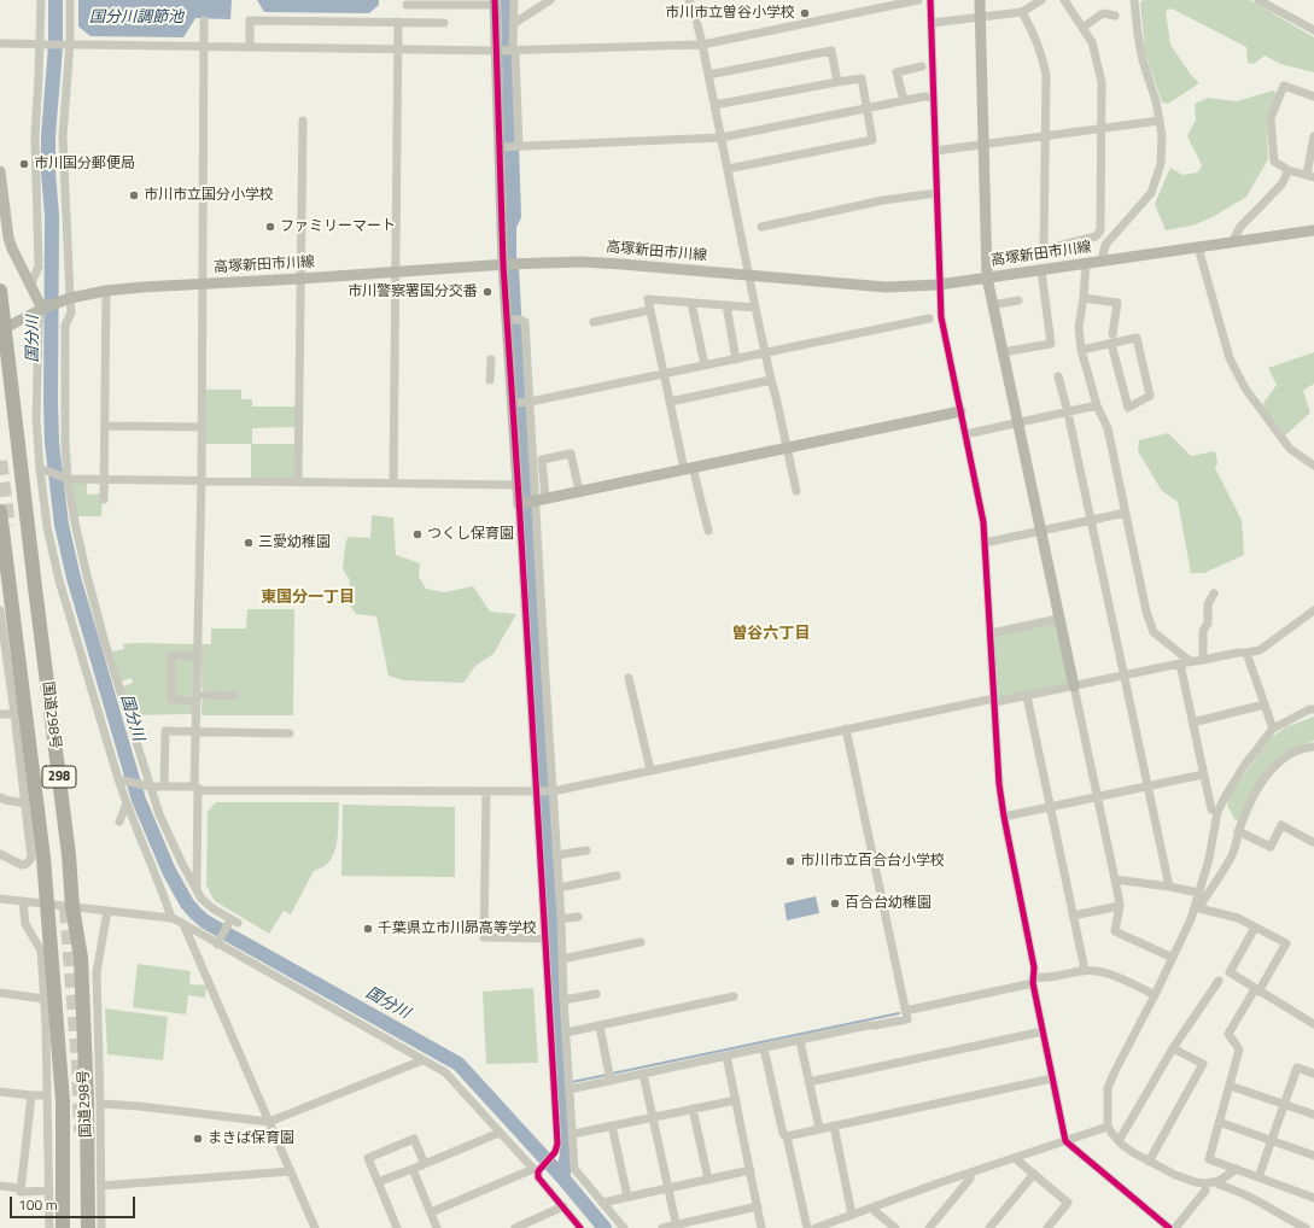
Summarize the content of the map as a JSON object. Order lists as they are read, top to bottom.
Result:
{
  "streets": {
    "highway": ["国道298号", "298"],
    "street": ["高塚新田市川線"]
  },
  "crossings": [
    ["高塚新田市川線", "国道298号"]
  ],
  "districts": ["東国分一丁目", "曽谷六丁目"],
  "water": ["国分川調節池", "国分川"],
  "places": [
    "市川市立曽谷小学校",
    "市川国分郵便局",
    "市川市立国分小学校",
    "ファミリーマート",
    "市川警察署国分交番",
    "つくし保育園",
    "三愛幼稚園",
    "市川市立百合台小学校",
    "百合台幼稚園",
    "千葉県立市川昴高等学校",
    "まきば保育園"
  ],
  "scale_bar": "100 m"
}
